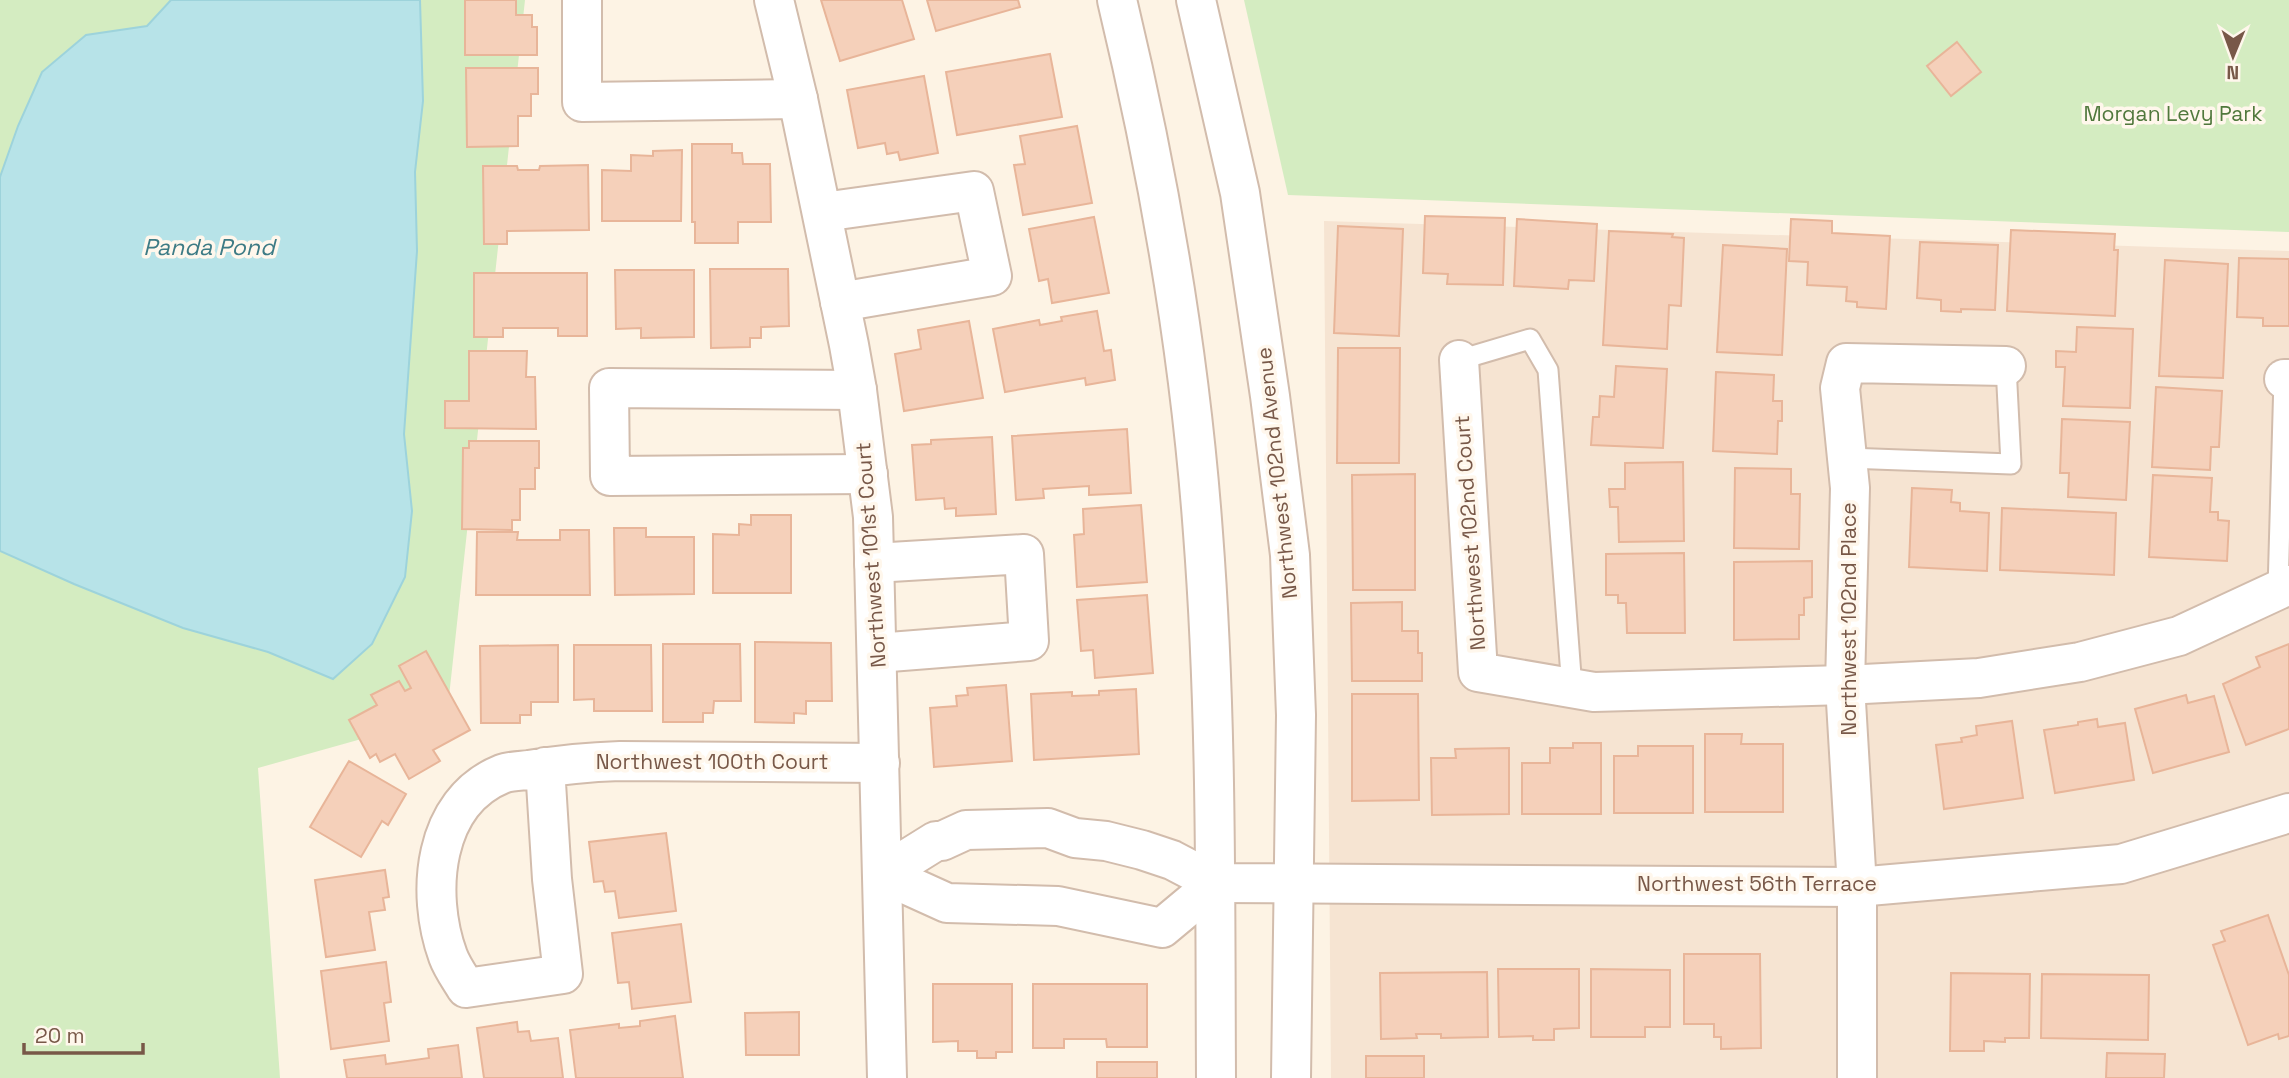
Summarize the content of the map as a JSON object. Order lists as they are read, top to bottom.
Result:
{
  "streets": {
    "street": [
      "Northwest 102nd Avenue",
      "Northwest 102nd Court",
      "Northwest 101st Court",
      "Northwest 102nd Place",
      "Northwest 100th Court",
      "Northwest 56th Terrace"
    ]
  },
  "crossings": [
    ["Northwest 102nd Avenue", "Northwest 56th Terrace"],
    ["Northwest 101st Court", "Northwest 100th Court"],
    ["Northwest 101st Court", "Northwest 56th Terrace"],
    ["Northwest 102nd Place", "Northwest 56th Terrace"]
  ],
  "water": ["Panda Pond"],
  "parks": ["Morgan Levy Park"],
  "scale_bar": "20 m",
  "north": "bottom"
}
